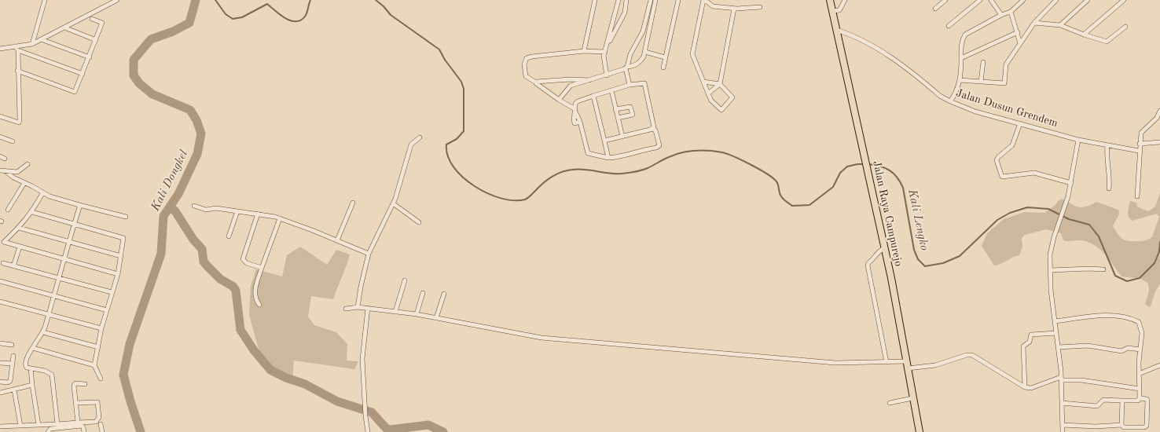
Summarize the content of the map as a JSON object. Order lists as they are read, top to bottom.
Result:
{
  "streets": {
    "main road": ["Jalan Raya Campurejo"],
    "street": ["Jalan Dusun Grendem"]
  },
  "crossings": [
    ["Jalan Dusun Grendem", "Jalan Raya Campurejo"]
  ],
  "water": ["Kali Dongkel", "Kali Lengko"]
}
